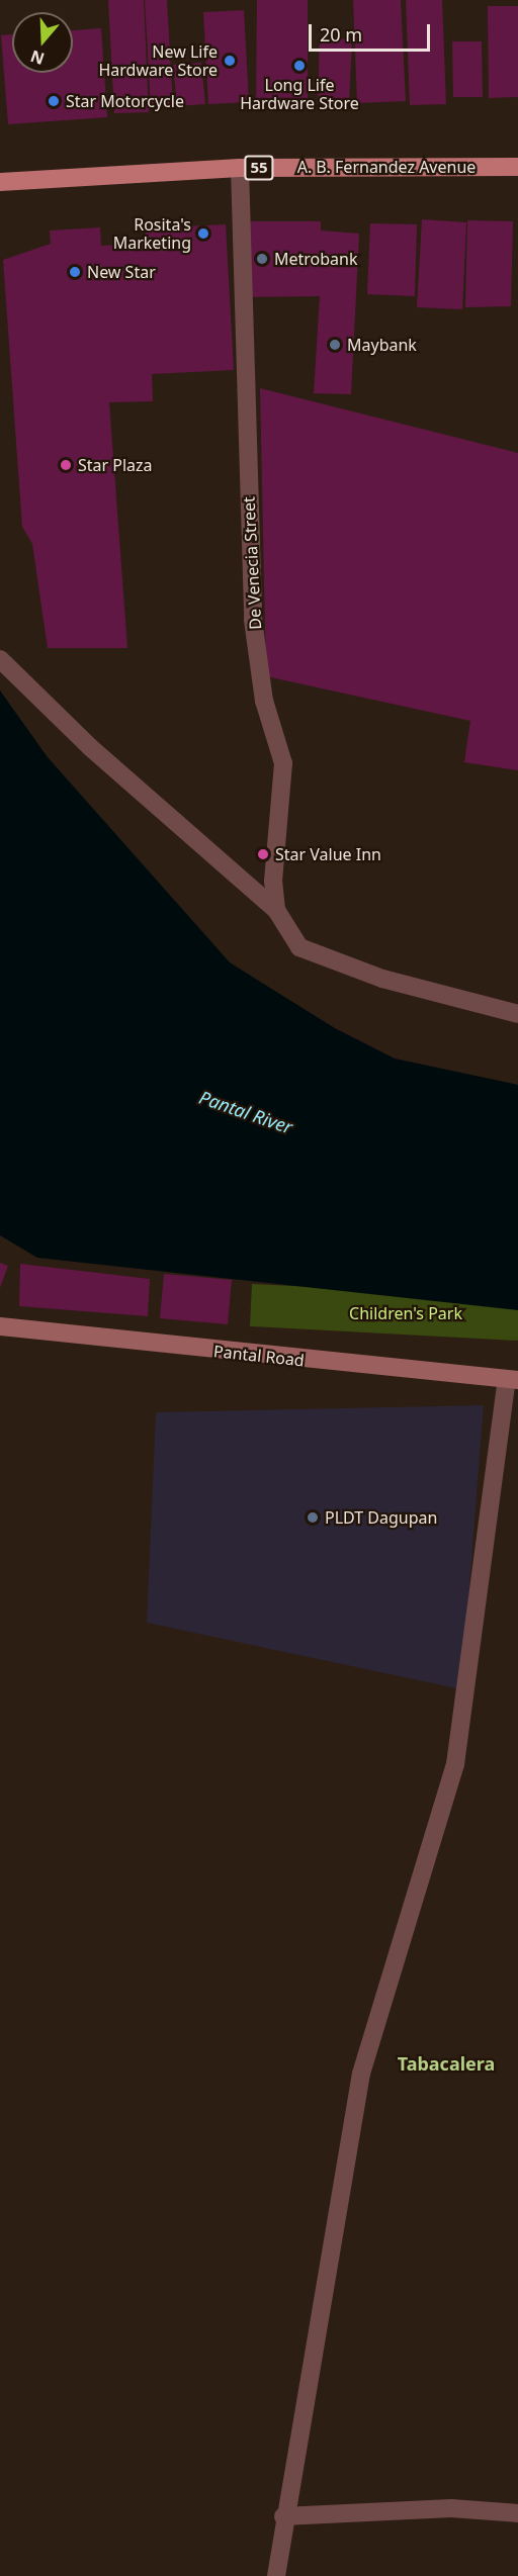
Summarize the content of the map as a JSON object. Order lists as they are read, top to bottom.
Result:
{
  "streets": {
    "main road": ["A. B. Fernandez Avenue", "55"],
    "street": ["De Venecia Street", "Pantal Road"]
  },
  "crossings": [
    ["A. B. Fernandez Avenue", "De Venecia Street"]
  ],
  "districts": ["Tabacalera"],
  "water": ["Pantal River"],
  "parks": ["Children's Park"],
  "places": [
    "New Life Hardware Store",
    "Long Life Hardware Store",
    "Star Motorcycle",
    "Rosita's Marketing",
    "Metrobank",
    "New Star",
    "Maybank",
    "Star Plaza",
    "Star Value Inn",
    "PLDT Dagupan"
  ],
  "scale_bar": "20 m",
  "north": "bottom"
}
